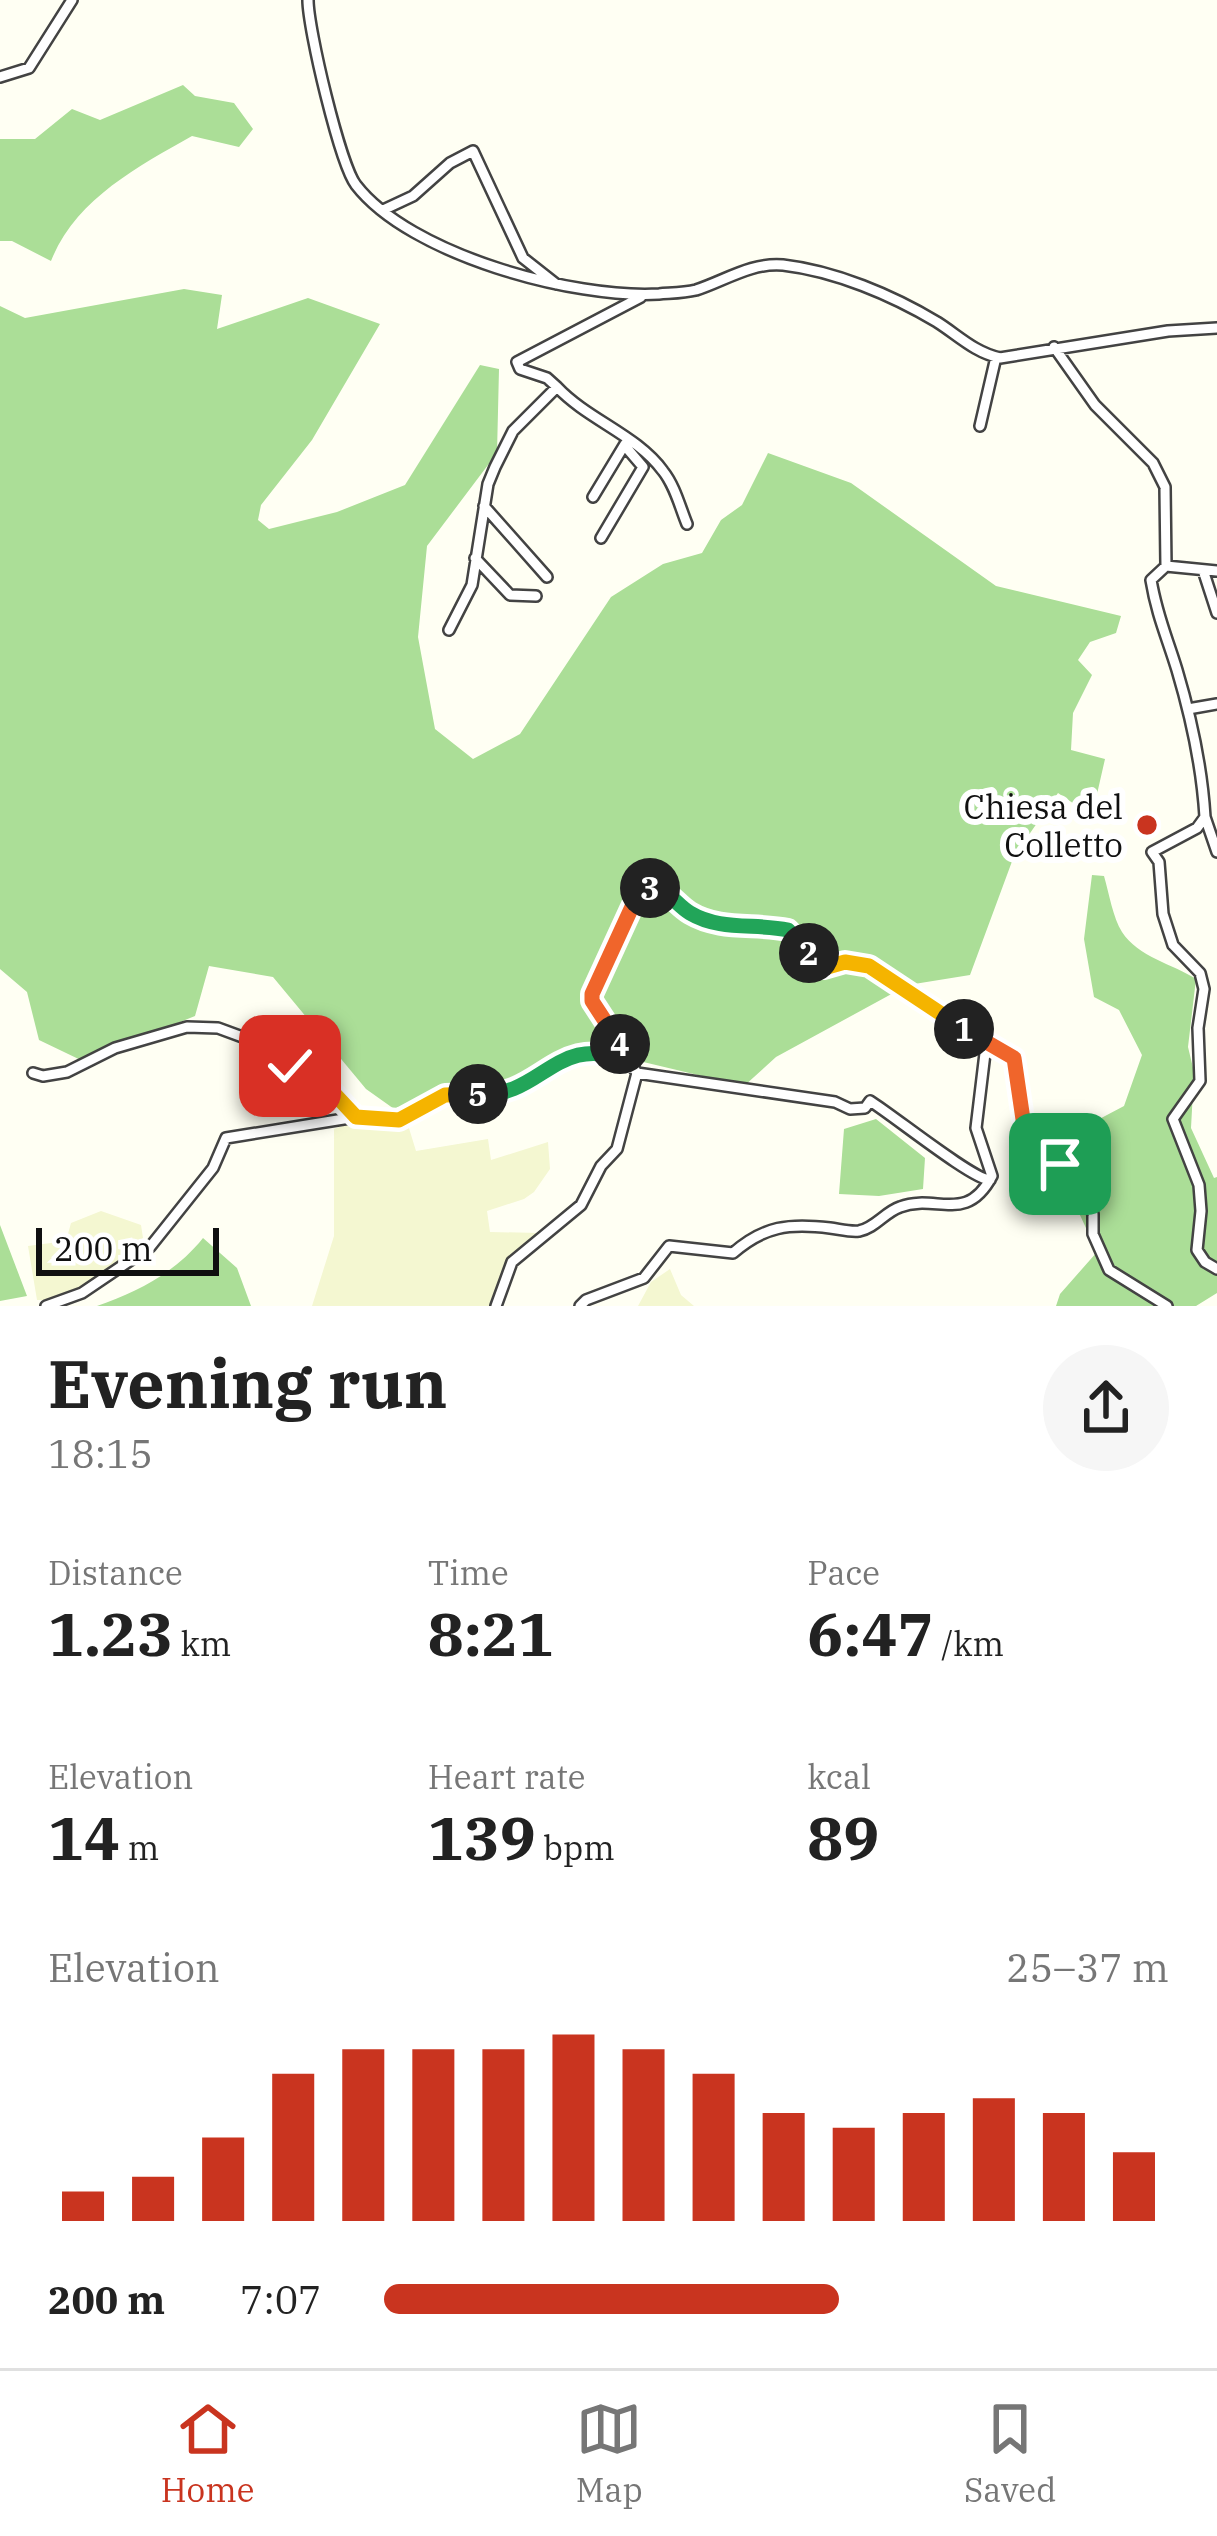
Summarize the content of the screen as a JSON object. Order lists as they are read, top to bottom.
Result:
{
  "places": ["Chiesa del Colletto"],
  "scale_bar": "200 m",
  "page": {
    "pins": [
      "3",
      "2",
      "1",
      "4",
      "5"
    ],
    "scale": "200 m",
    "heading": ["Evening run", "18:15"],
    "stats": [
      ["Distance", "1.23 km"],
      ["Time", "8:21"],
      ["Pace", "6:47 /km"],
      ["Elevation", "14 m"],
      ["Heart rate", "139 bpm"],
      ["kcal", "89"]
    ],
    "chart": ["Elevation", "25–37 m"],
    "list": [
      {
        "name": "200 m",
        "note": "7:07"
      }
    ],
    "tabs": ["Home", "Map", "Saved"]
  }
}
